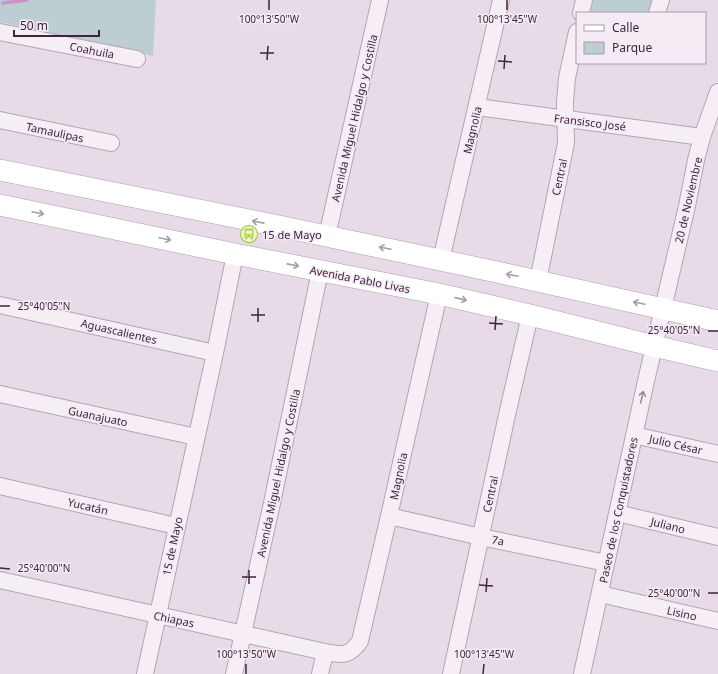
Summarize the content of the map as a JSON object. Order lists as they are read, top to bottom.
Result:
{
  "streets": {
    "main road": ["Avenida Pablo Livas"],
    "street": [
      "Coahuila",
      "Avenida Miguel Hidalgo y Costilla",
      "Fransisco José",
      "Magnolia",
      "Tamaulipas",
      "Central",
      "20 de Noviembre",
      "Aguascalientes",
      "Guanajuato",
      "Julio César",
      "Yucatán",
      "Paseo de los Conquistadores",
      "Juliano",
      "7a",
      "15 de Mayo",
      "Lisino",
      "Chiapas"
    ]
  },
  "crossings": [
    ["Avenida Miguel Hidalgo y Costilla", "Avenida Pablo Livas"],
    ["Avenida Miguel Hidalgo y Costilla", "Chiapas"],
    ["Fransisco José", "Magnolia"],
    ["Fransisco José", "Central"],
    ["Fransisco José", "20 de Noviembre"],
    ["Magnolia", "Avenida Pablo Livas"],
    ["Magnolia", "7a"],
    ["Magnolia", "Chiapas"],
    ["Central", "Avenida Pablo Livas"],
    ["Central", "7a"],
    ["20 de Noviembre", "Avenida Pablo Livas"],
    ["20 de Noviembre", "Paseo de los Conquistadores"],
    ["Avenida Pablo Livas", "Paseo de los Conquistadores"],
    ["Avenida Pablo Livas", "15 de Mayo"],
    ["Aguascalientes", "15 de Mayo"],
    ["Guanajuato", "15 de Mayo"],
    ["Julio César", "Paseo de los Conquistadores"],
    ["Yucatán", "15 de Mayo"],
    ["Paseo de los Conquistadores", "Juliano"],
    ["Paseo de los Conquistadores", "7a"],
    ["Paseo de los Conquistadores", "Lisino"],
    ["15 de Mayo", "Chiapas"]
  ],
  "places": {
    "bus stop": ["15 de Mayo"]
  },
  "legend": ["Calle", "Parque"],
  "scale_bar": "50 m",
  "coordinates": [
    "100°13'50\"W",
    "100°13'45\"W",
    "25°40'05\"N",
    "25°40'00\"N"
  ]
}
